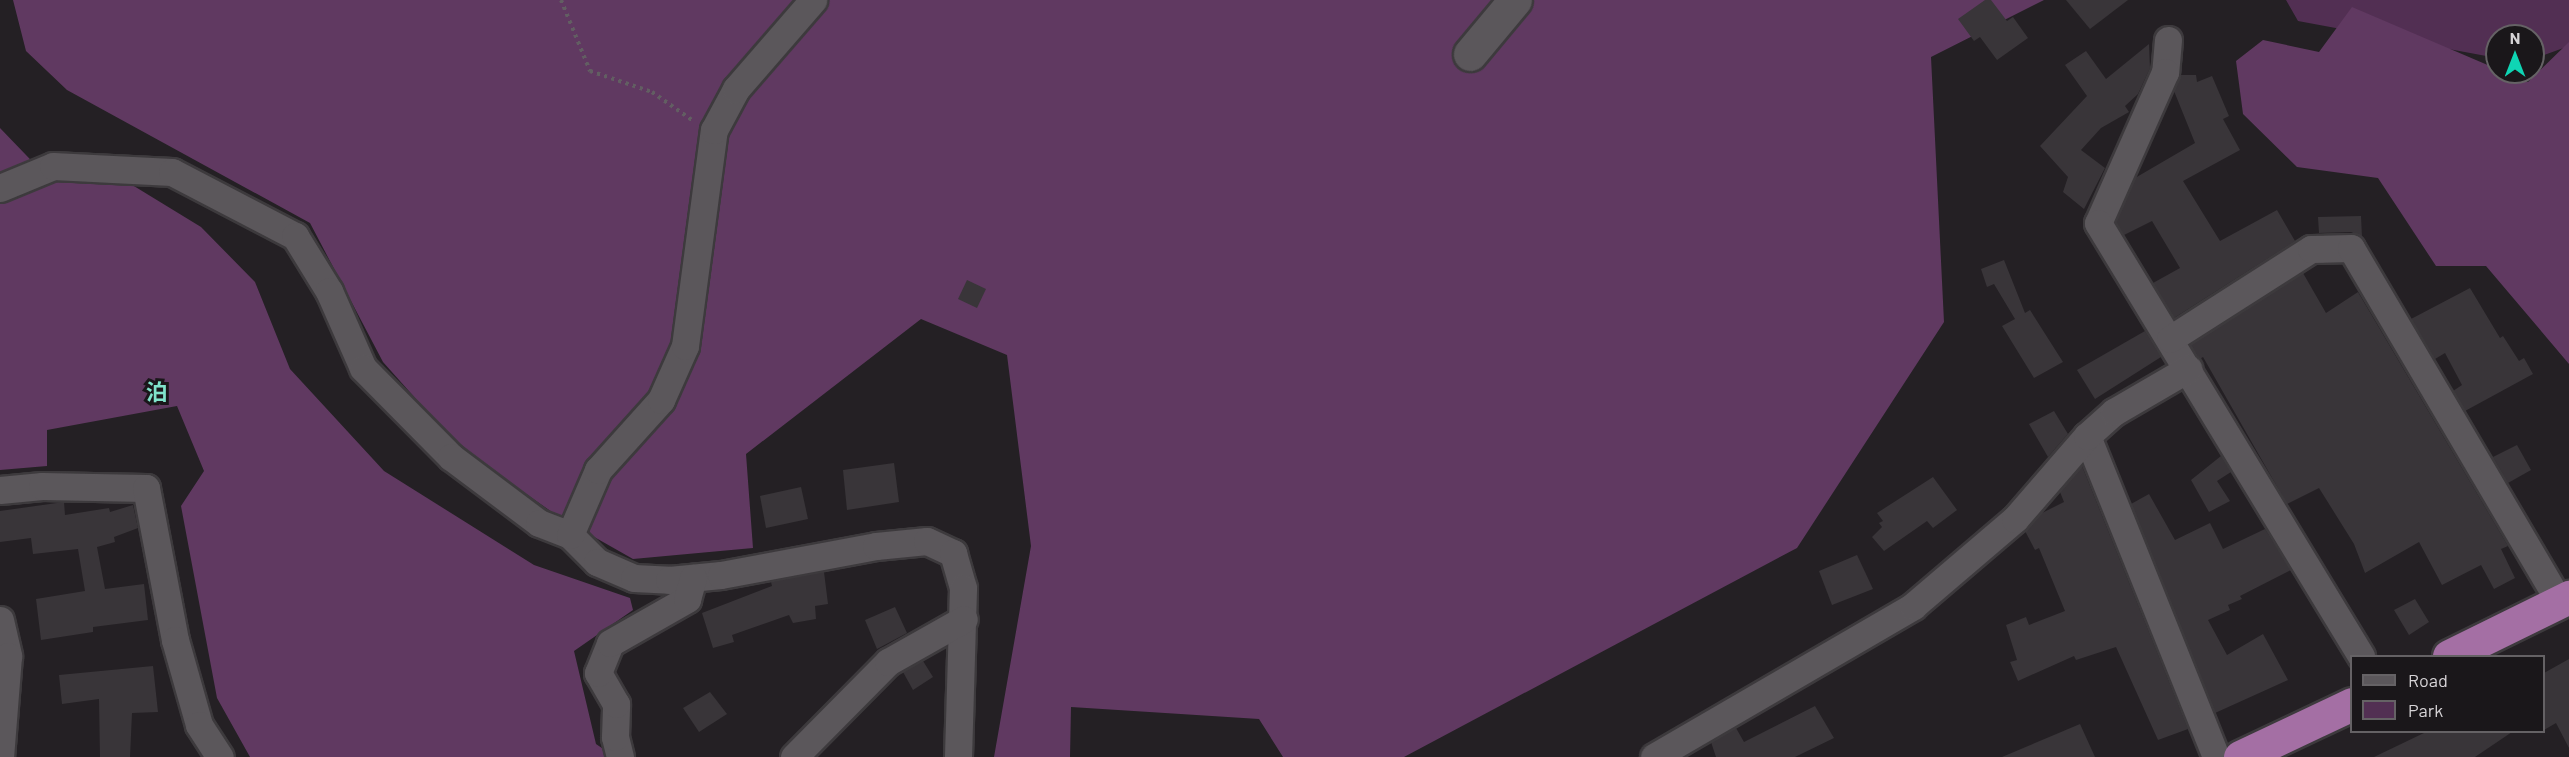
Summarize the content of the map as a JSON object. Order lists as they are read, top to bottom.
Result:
{
  "districts": ["泊"],
  "legend": ["Road", "Park"],
  "north": "top"
}
